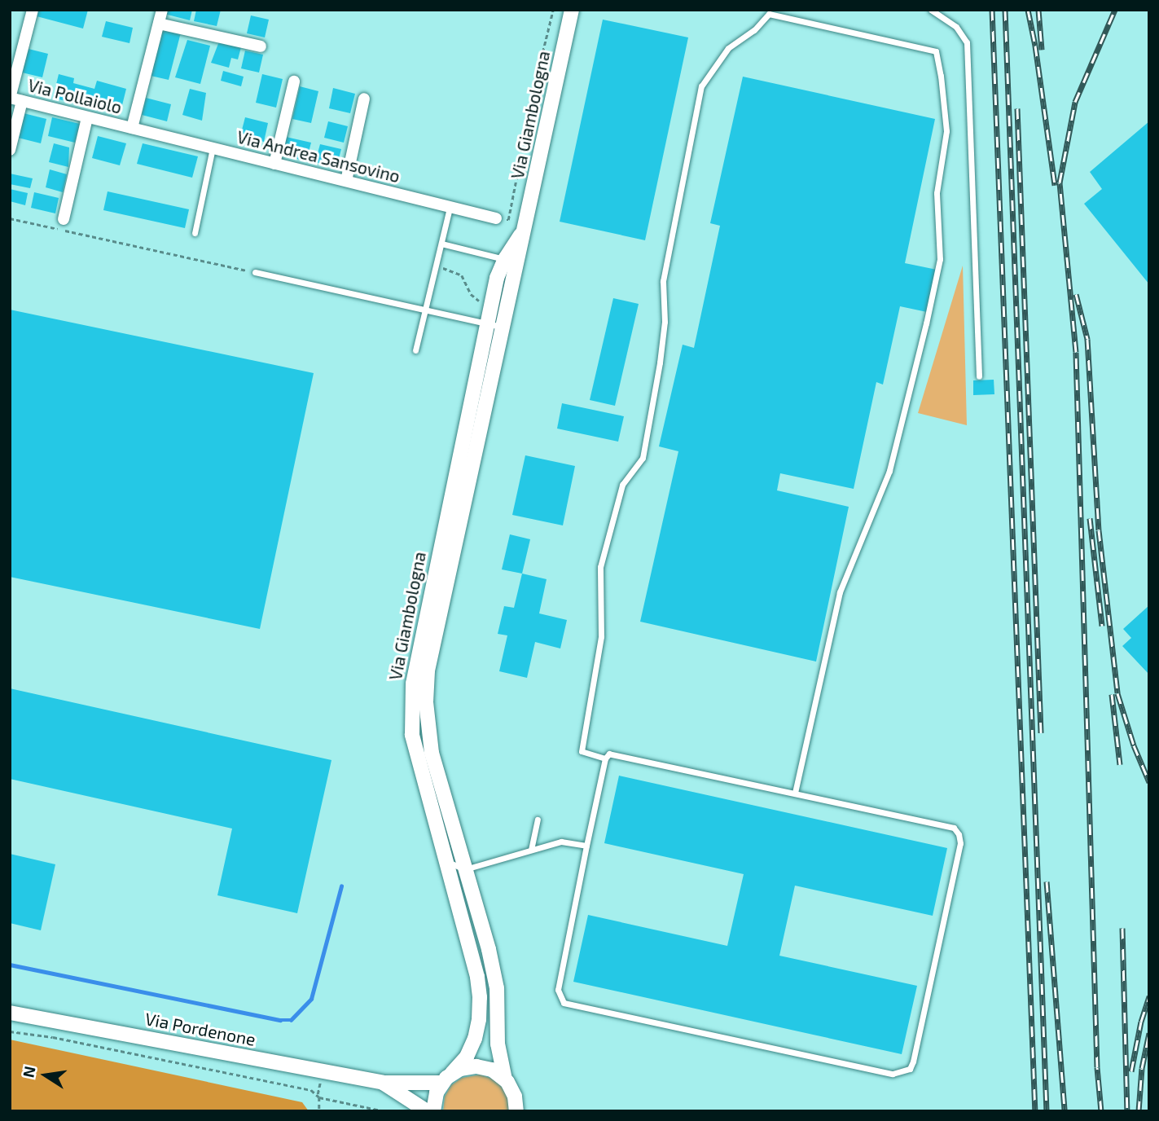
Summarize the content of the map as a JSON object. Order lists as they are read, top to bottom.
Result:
{
  "streets": {
    "street": [
      "Via Pollaiolo",
      "Via Giambologna",
      "Via Andrea Sansovino",
      "Via Pordenone"
    ]
  },
  "crossings": [
    ["Via Pollaiolo", "Via Andrea Sansovino"],
    ["Via Giambologna", "Via Pordenone"]
  ],
  "north": "left"
}
